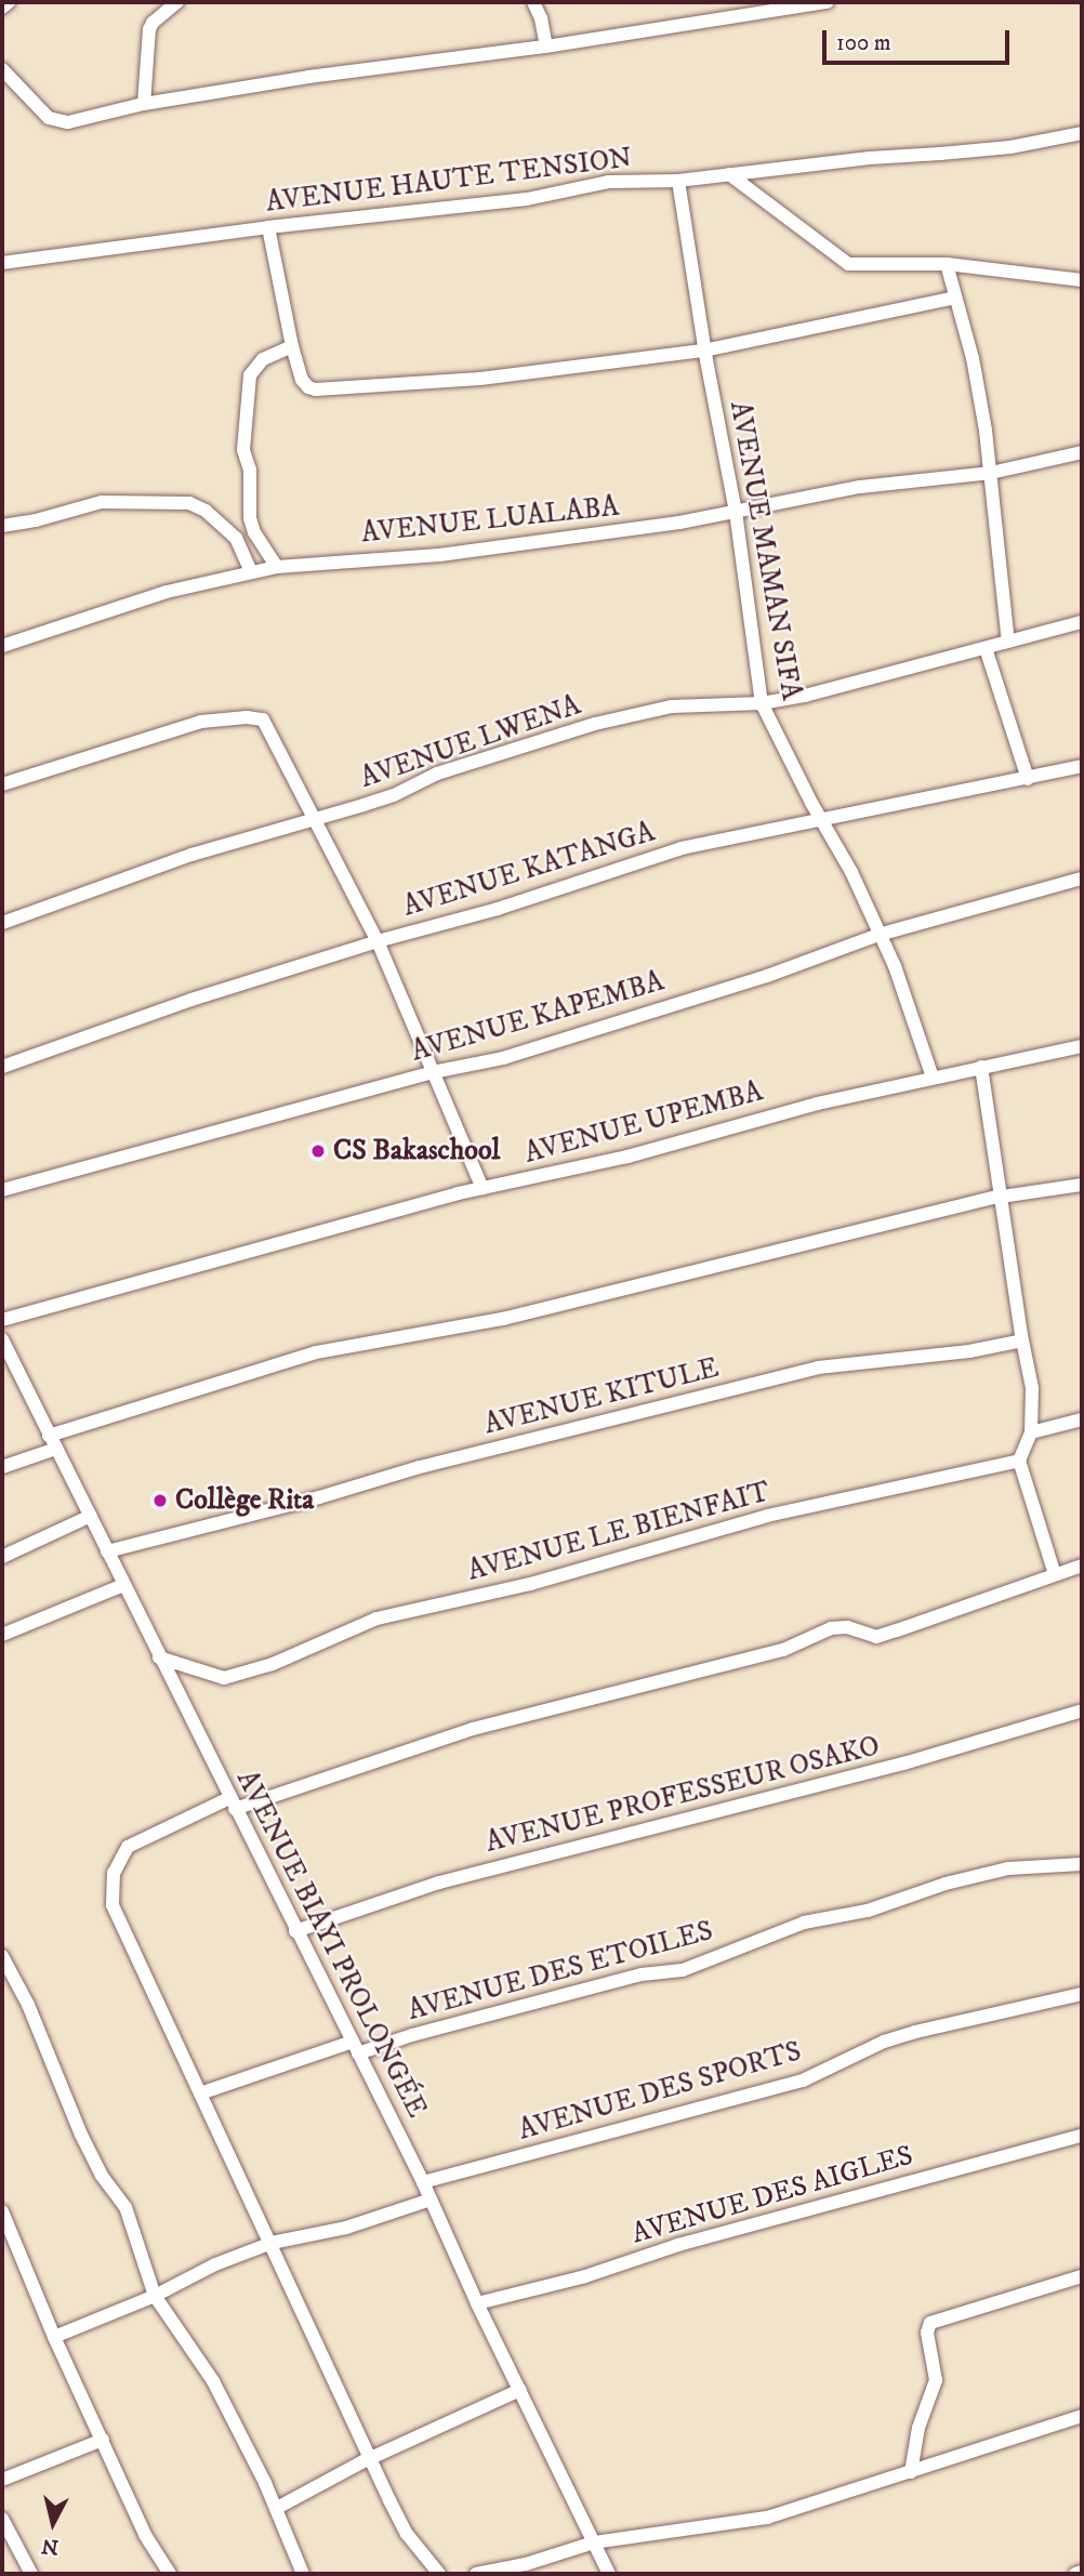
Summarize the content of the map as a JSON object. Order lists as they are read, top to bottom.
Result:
{
  "streets": {
    "street": [
      "AVENUE HAUTE TENSION",
      "AVENUE LUALABA",
      "AVENUE MAMAN SIFA",
      "AVENUE LWENA",
      "AVENUE KATANGA",
      "AVENUE KAPEMBA",
      "AVENUE UPEMBA",
      "AVENUE KITULE",
      "AVENUE LE BIENFAIT",
      "AVENUE PROFESSEUR OSAKO",
      "AVENUE BIAYI PROLONGÉE",
      "AVENUE DES ETOILES",
      "AVENUE DES SPORTS",
      "AVENUE DES AIGLES"
    ]
  },
  "crossings": [
    ["AVENUE HAUTE TENSION", "AVENUE MAMAN SIFA"],
    ["AVENUE LUALABA", "AVENUE MAMAN SIFA"],
    ["AVENUE MAMAN SIFA", "AVENUE LWENA"],
    ["AVENUE MAMAN SIFA", "AVENUE KATANGA"],
    ["AVENUE MAMAN SIFA", "AVENUE KAPEMBA"],
    ["AVENUE MAMAN SIFA", "AVENUE UPEMBA"],
    ["AVENUE KITULE", "AVENUE BIAYI PROLONGÉE"],
    ["AVENUE LE BIENFAIT", "AVENUE BIAYI PROLONGÉE"],
    ["AVENUE PROFESSEUR OSAKO", "AVENUE BIAYI PROLONGÉE"],
    ["AVENUE BIAYI PROLONGÉE", "AVENUE DES ETOILES"],
    ["AVENUE BIAYI PROLONGÉE", "AVENUE DES SPORTS"],
    ["AVENUE BIAYI PROLONGÉE", "AVENUE DES AIGLES"]
  ],
  "places": ["CS Bakaschool", "Collège Rita"],
  "scale_bar": "100 m",
  "north": "bottom"
}
